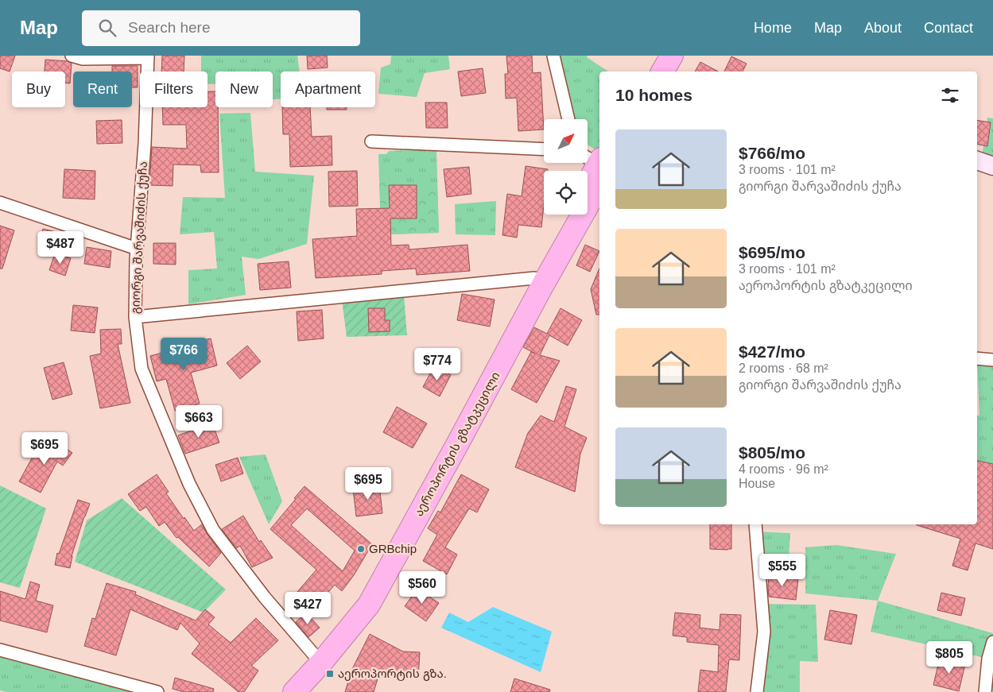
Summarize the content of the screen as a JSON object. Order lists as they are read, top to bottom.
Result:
{
  "streets": {
    "highway": ["აეროპორტის გზატკეცილი"],
    "street": ["გიორგი შარვაშიძის ქუჩა"]
  },
  "crossings": [
    ["გიორგი შარვაშიძის ქუჩა", "აეროპორტის გზატკეცილი"]
  ],
  "places": {
    "other": ["GRBchip"],
    "transit": ["აეროპორტის გზა."]
  },
  "north": "top right",
  "page": {
    "header": "Map",
    "search": "Search here",
    "nav": [
      "Home",
      "Map",
      "About",
      "Contact"
    ],
    "chip": [
      "Buy",
      "Rent",
      "Filters",
      "New",
      "Apartment"
    ],
    "heading": "10 homes",
    "list": [
      {
        "name": "$766/mo",
        "note": "3 rooms · 101 m² · გიორგი შარვაშიძის ქუჩა"
      },
      {
        "name": "$695/mo",
        "note": "3 rooms · 101 m² · აეროპორტის გზატკეცილი"
      },
      {
        "name": "$427/mo",
        "note": "2 rooms · 68 m² · გიორგი შარვაშიძის ქუჩა"
      },
      {
        "name": "$805/mo",
        "note": "4 rooms · 96 m² · House"
      }
    ],
    "price": [
      "$487",
      "$766",
      "$774",
      "$663",
      "$695",
      "$695",
      "$555",
      "$560",
      "$427",
      "$805"
    ]
  }
}
